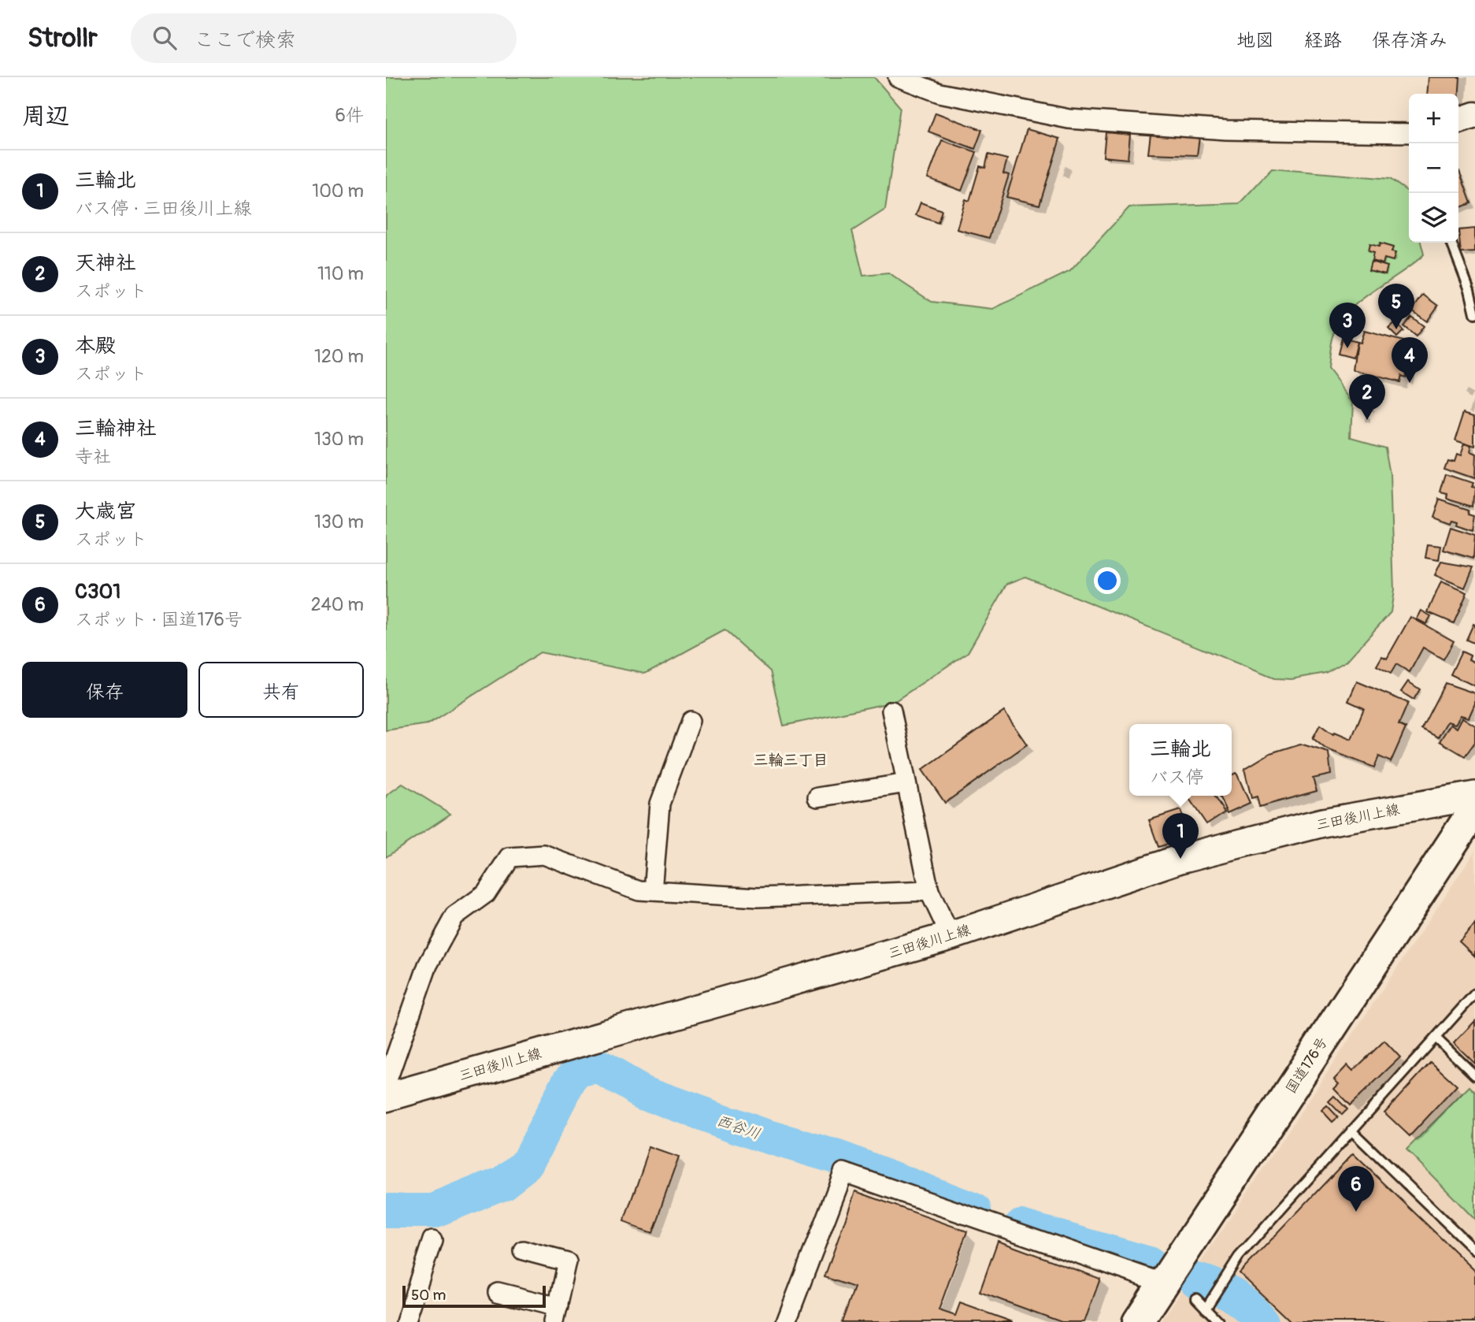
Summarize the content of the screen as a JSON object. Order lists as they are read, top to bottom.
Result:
{
  "streets": {
    "highway": ["国道176号"],
    "main road": ["三田後川上線"]
  },
  "districts": ["三輪三丁目"],
  "water": ["西谷川"],
  "scale_bar": "50 m",
  "page": {
    "header": "Strollr",
    "search": "ここで検索",
    "nav": ["地図", "経路", "保存済み"],
    "heading": ["周辺", "6件"],
    "map_buttons": ["+", "−"],
    "list": [
      {
        "mark": "1",
        "name": "三輪北",
        "note": "バス停 · 三田後川上線",
        "value": "100 m"
      },
      {
        "mark": "2",
        "name": "天神社",
        "note": "スポット",
        "value": "110 m"
      },
      {
        "mark": "3",
        "name": "本殿",
        "note": "スポット",
        "value": "120 m"
      },
      {
        "mark": "4",
        "name": "三輪神社",
        "note": "寺社",
        "value": "130 m"
      },
      {
        "mark": "5",
        "name": "大歳宮",
        "note": "スポット",
        "value": "130 m"
      },
      {
        "mark": "6",
        "name": "C301",
        "note": "スポット · 国道176号",
        "value": "240 m"
      }
    ],
    "pins": [
      "5",
      "3",
      "4",
      "2",
      "1",
      "6"
    ],
    "buttons": ["保存", "共有"],
    "popup": ["三輪北", "バス停"],
    "scale": "50 m"
  }
}
